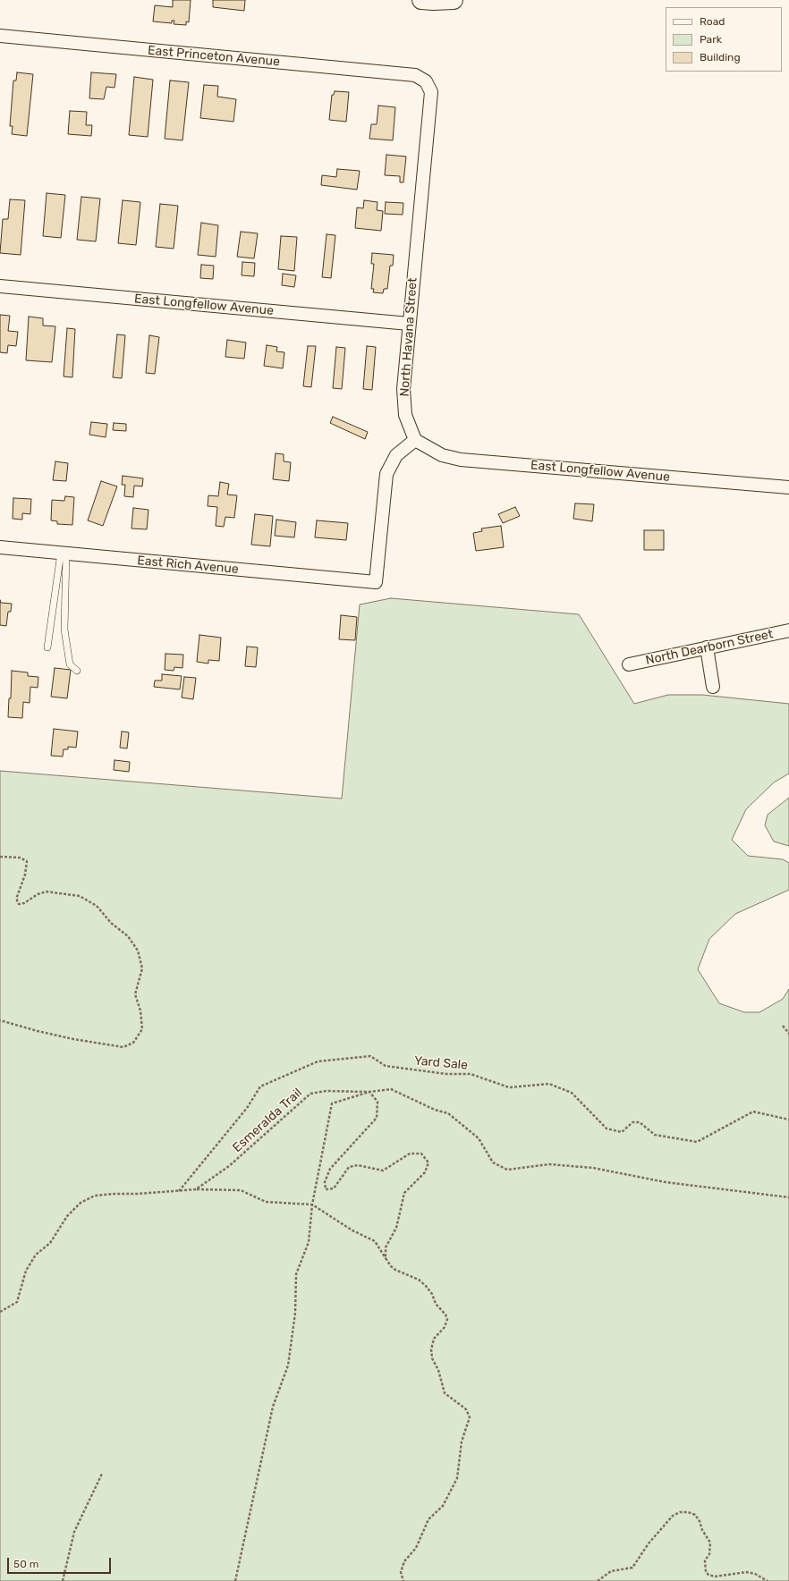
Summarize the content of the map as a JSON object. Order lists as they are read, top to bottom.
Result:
{
  "streets": {
    "street": [
      "East Princeton Avenue",
      "East Longfellow Avenue",
      "North Havana Street",
      "East Rich Avenue",
      "North Dearborn Street"
    ],
    "path": ["Yard Sale", "Esmeralda Trail"]
  },
  "crossings": [
    ["East Princeton Avenue", "North Havana Street"],
    ["East Longfellow Avenue", "North Havana Street"],
    ["East Longfellow Avenue", "East Rich Avenue"],
    ["North Havana Street", "East Rich Avenue"],
    ["Yard Sale", "Esmeralda Trail"]
  ],
  "legend": ["Road", "Park", "Building"],
  "scale_bar": "50 m"
}
